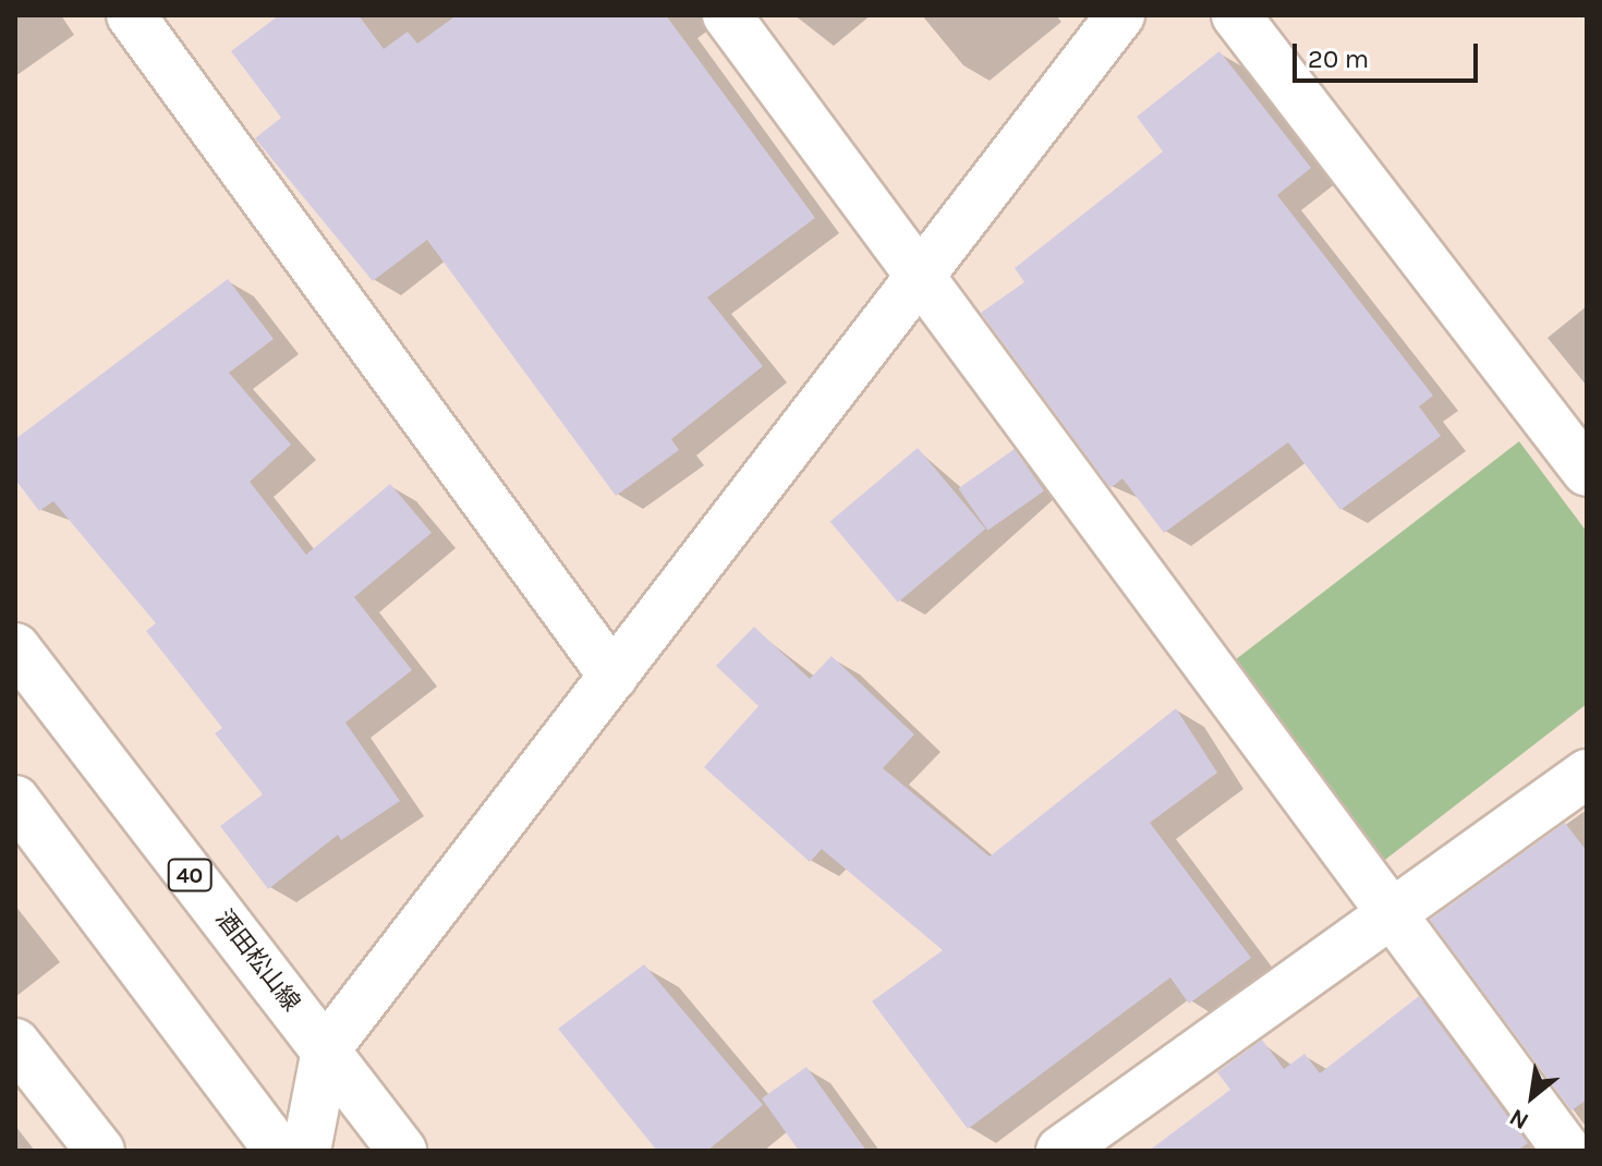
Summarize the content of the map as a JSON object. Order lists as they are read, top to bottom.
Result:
{
  "streets": {
    "street": ["40", "酒田松山線"]
  },
  "scale_bar": "20 m",
  "north": "bottom left"
}
